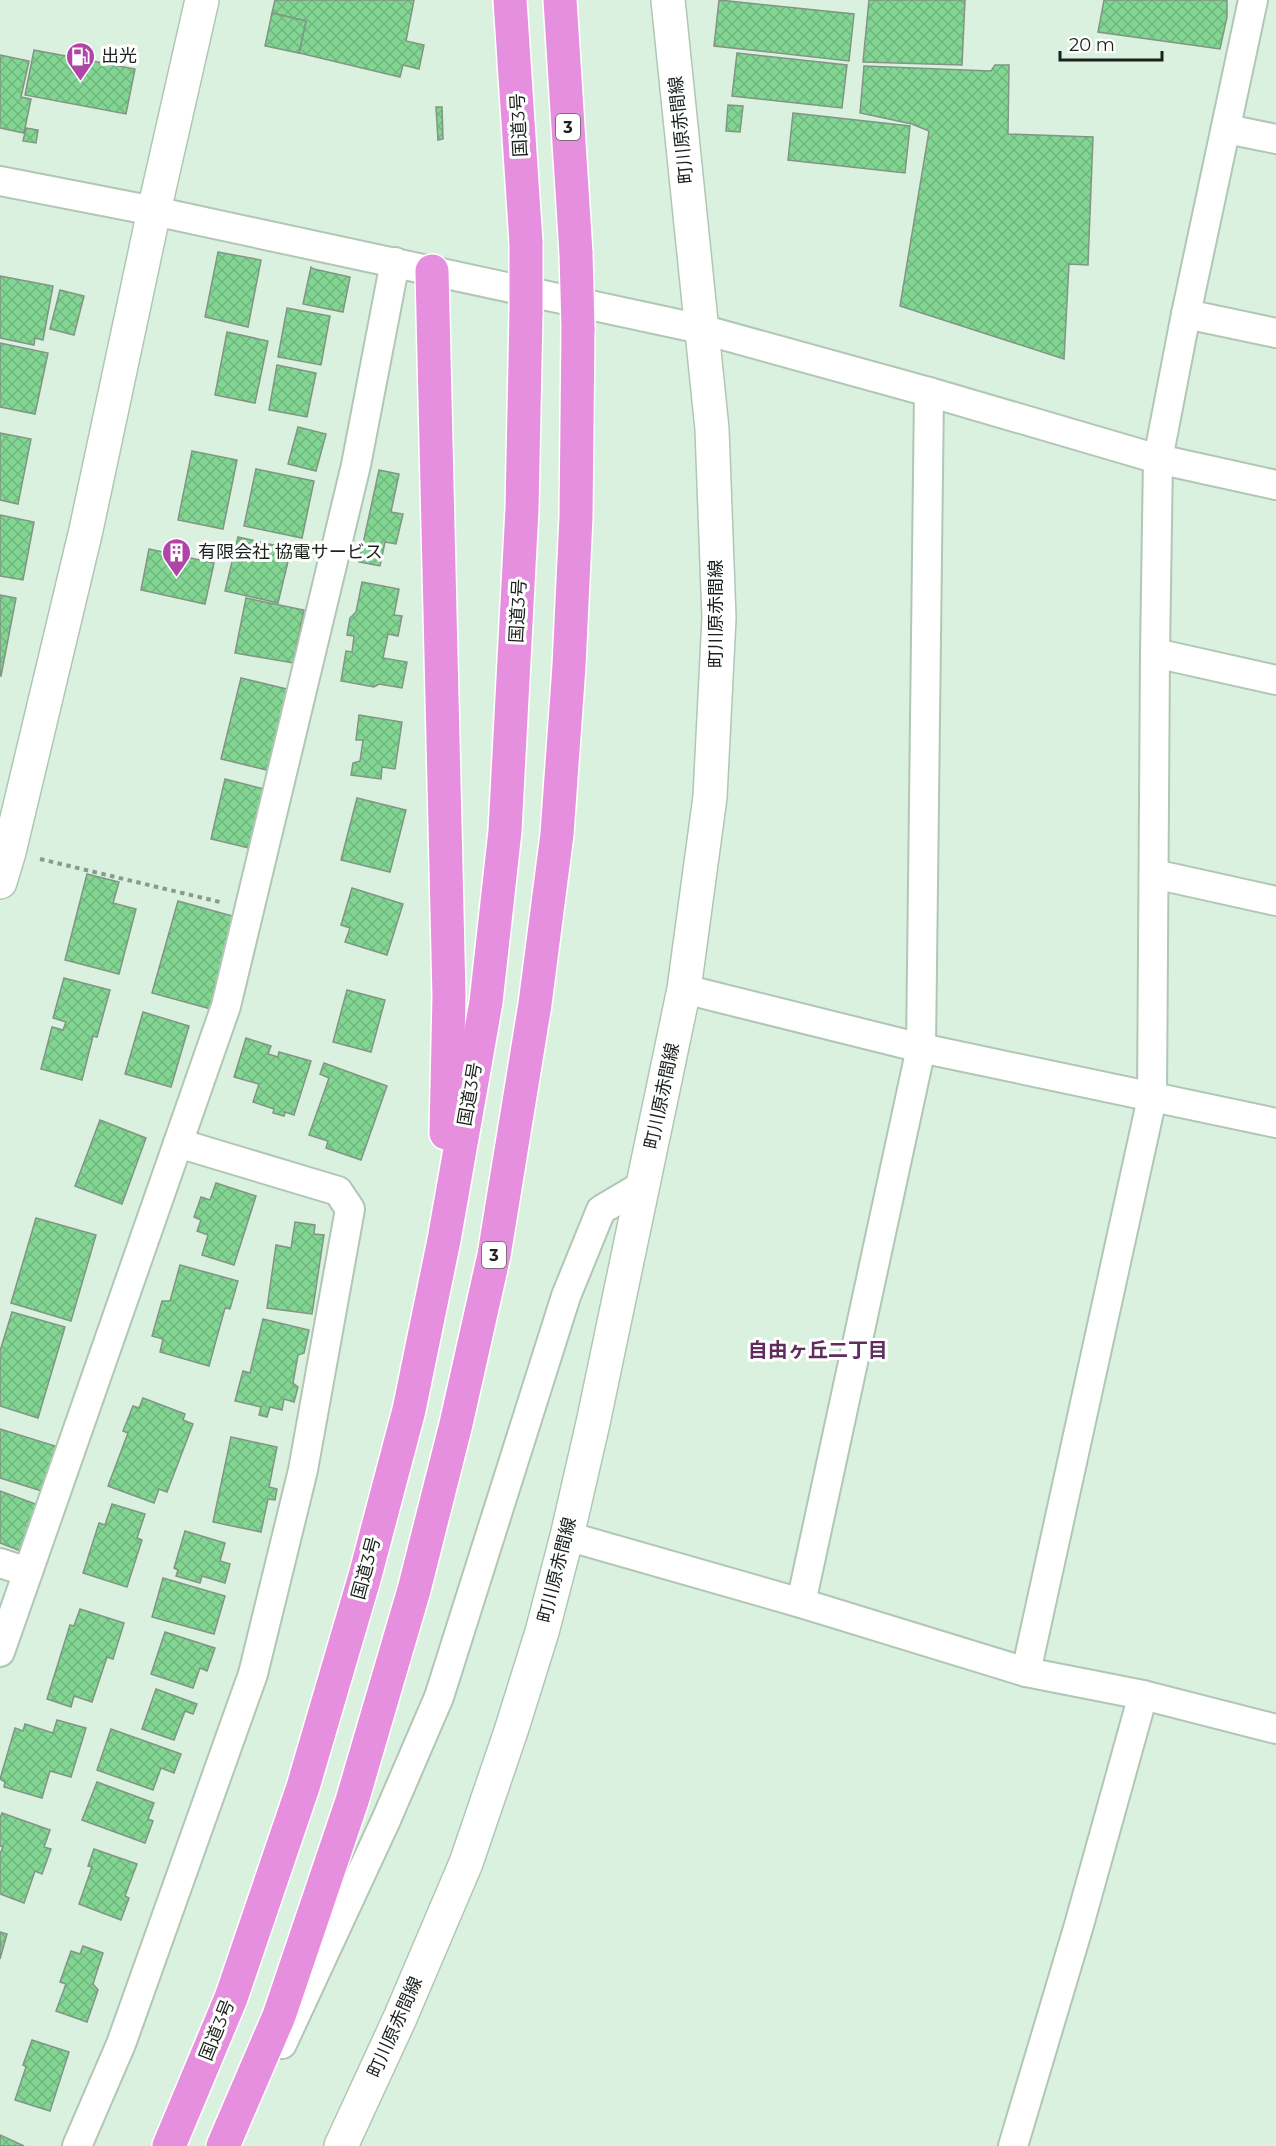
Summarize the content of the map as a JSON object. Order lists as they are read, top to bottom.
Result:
{
  "streets": {
    "highway": ["国道3号", "3"],
    "main road": ["町川原赤間線"]
  },
  "districts": ["自由ヶ丘二丁目"],
  "places": {
    "fuel station": ["出光"],
    "building": ["有限会社 協電サービス"]
  },
  "scale_bar": "20 m"
}
